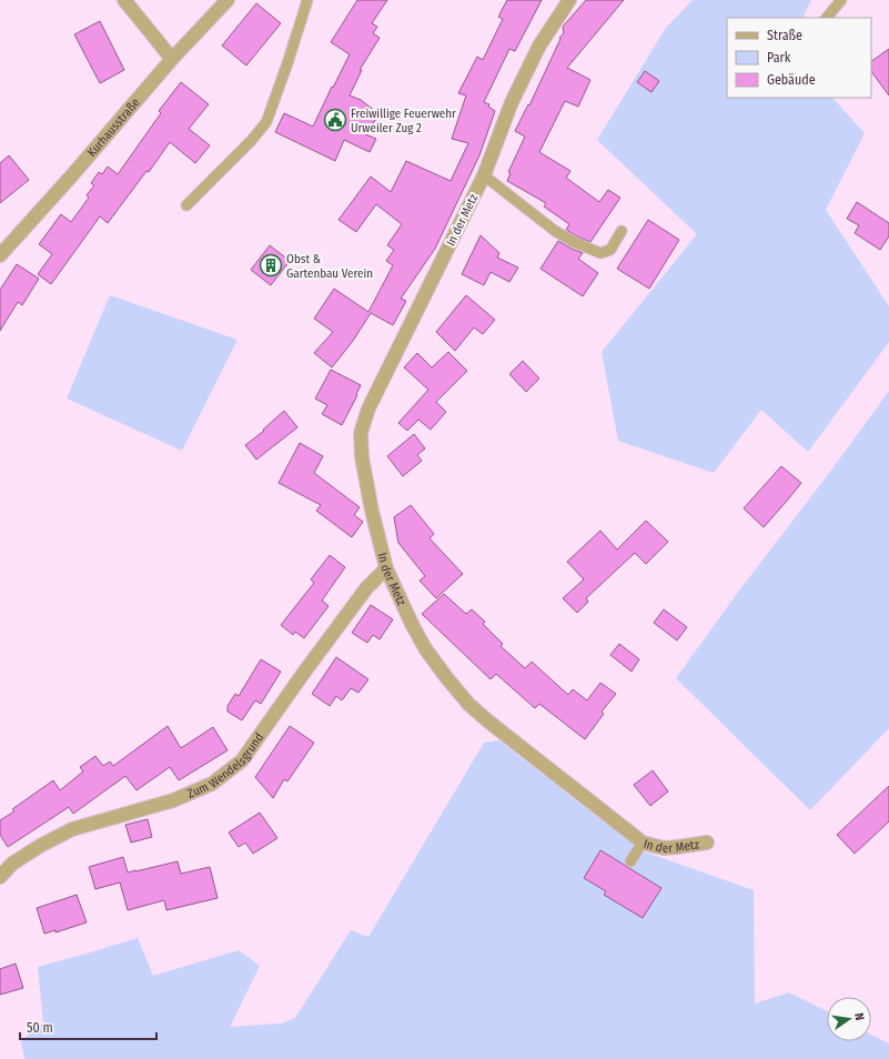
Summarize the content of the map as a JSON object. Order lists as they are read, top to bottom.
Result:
{
  "streets": {
    "street": ["Kurhausstraße", "In der Metz", "Zum Wendelsgrund"]
  },
  "crossings": [
    ["In der Metz", "Zum Wendelsgrund"]
  ],
  "places": {
    "public building": ["Freiwillige Feuerwehr Urweiler Zug 2"],
    "building": ["Obst & Gartenbau Verein"]
  },
  "legend": ["Straße", "Park", "Gebäude"],
  "scale_bar": "50 m",
  "north": "right"
}
